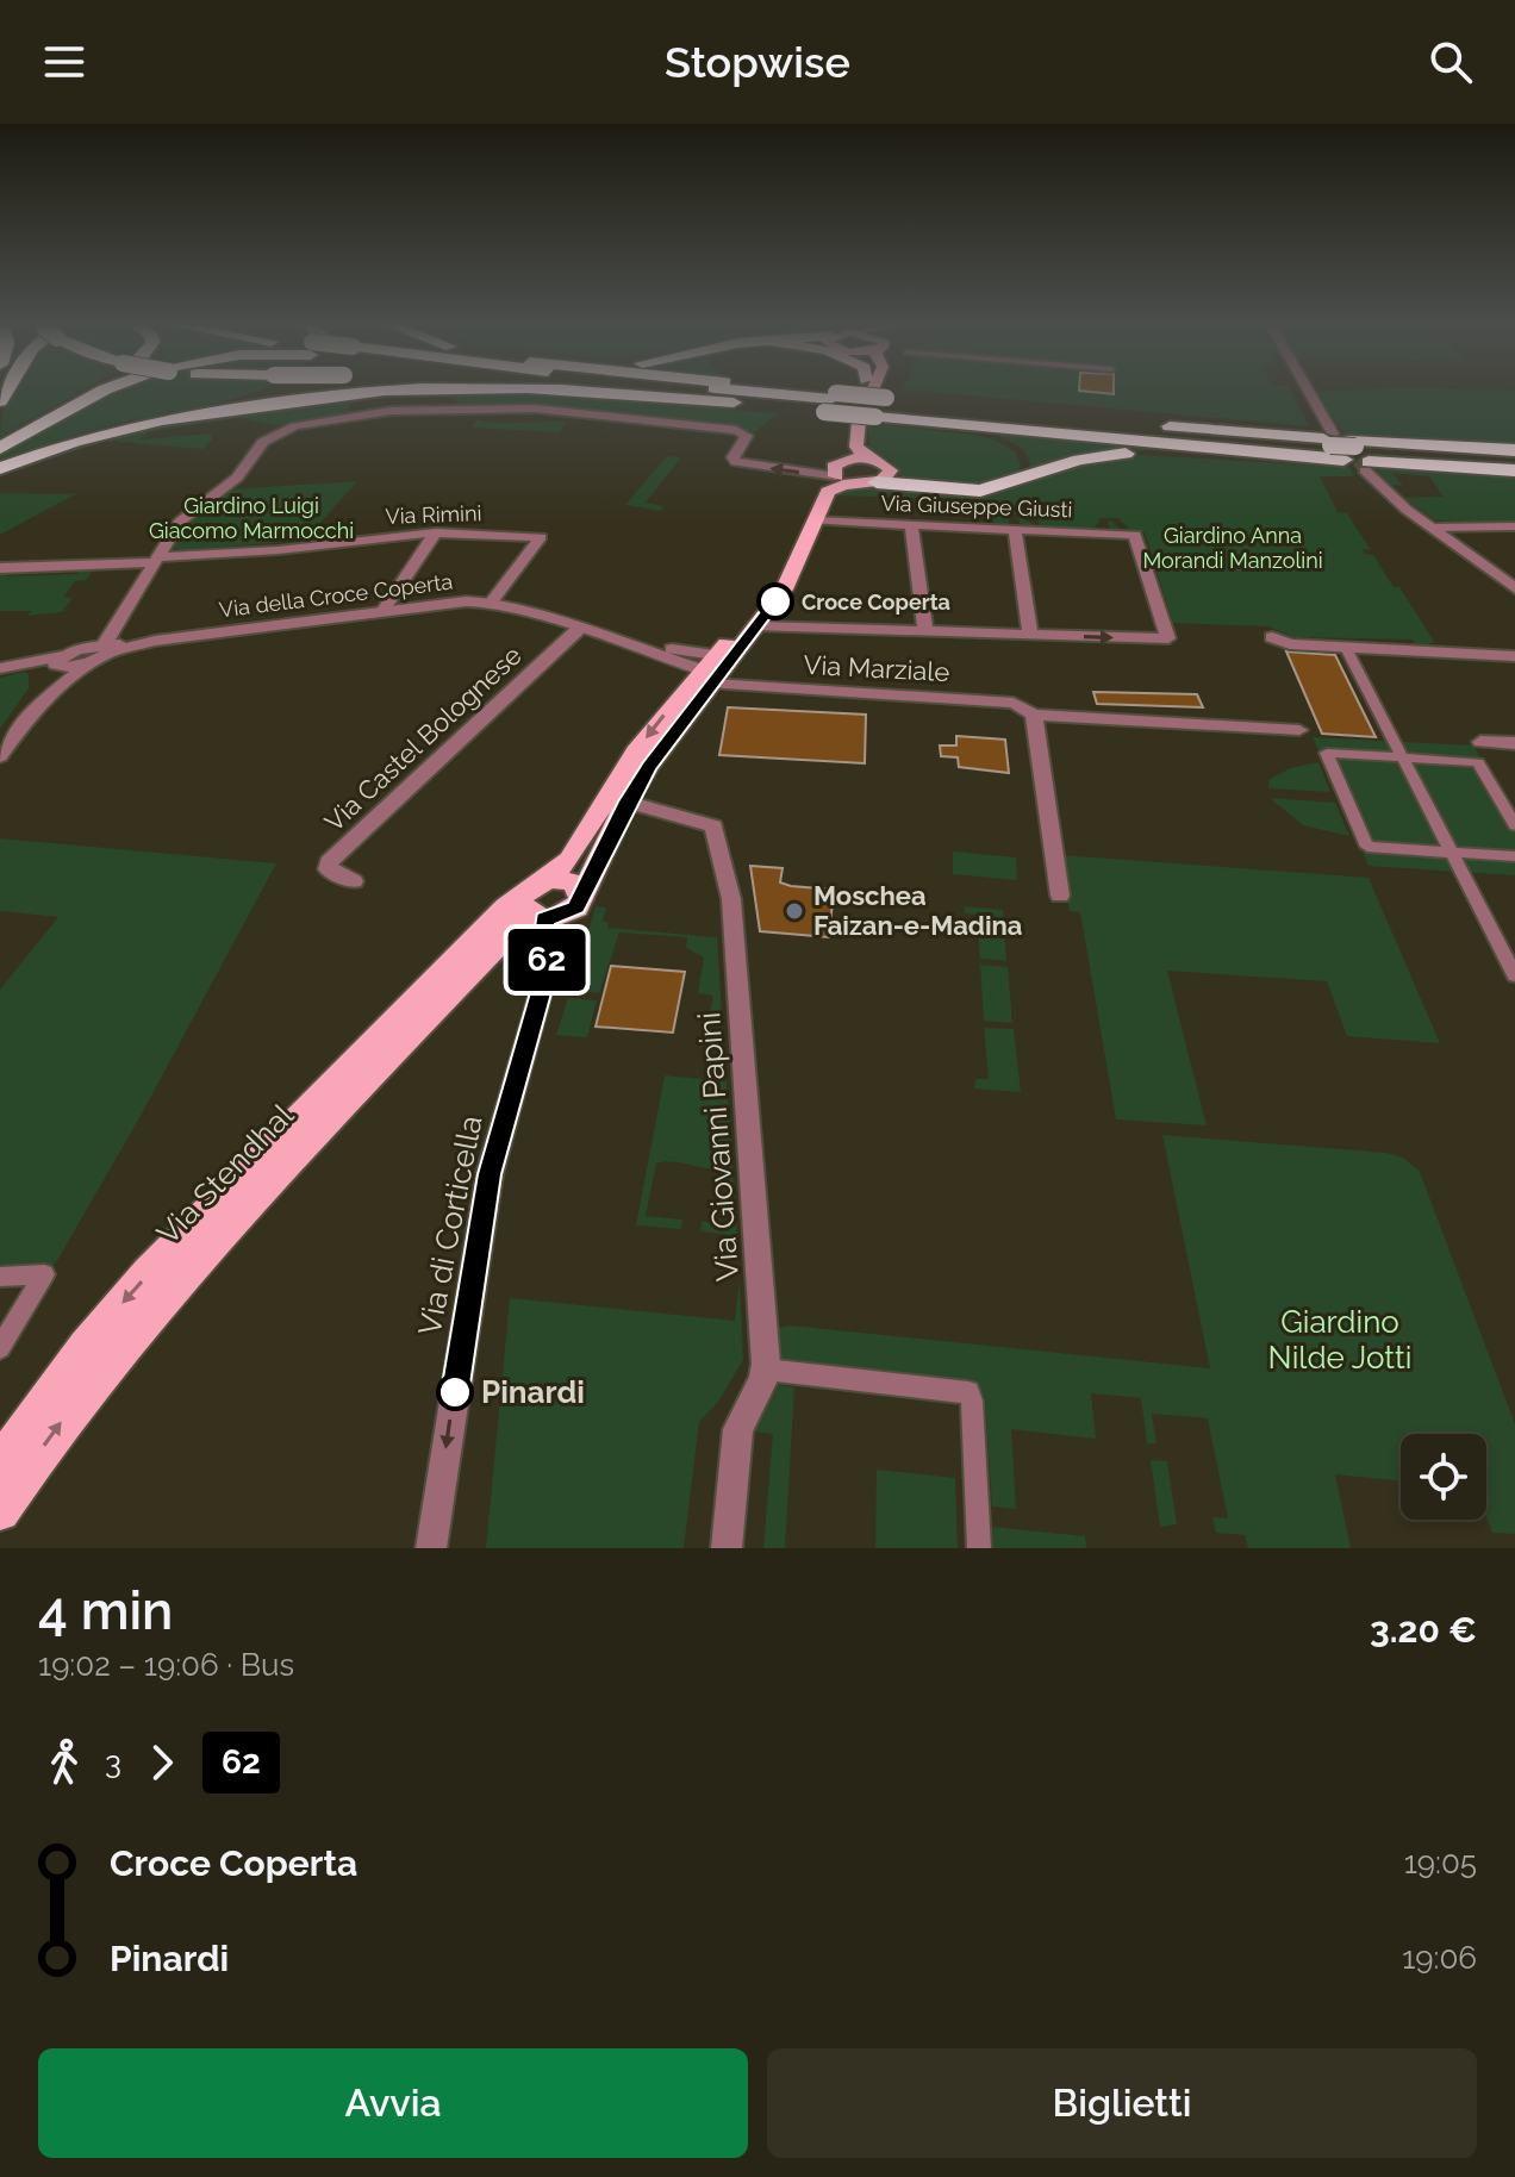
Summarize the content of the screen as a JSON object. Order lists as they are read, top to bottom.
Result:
{
  "streets": {
    "main road": ["Via Stendhal"],
    "street": [
      "Via Giuseppe Giusti",
      "Via Rimini",
      "Via della Croce Coperta",
      "Via Marziale",
      "Via Castel Bolognese",
      "Via Giovanni Papini",
      "Via di Corticella"
    ]
  },
  "crossings": [
    ["Via Rimini", "Via della Croce Coperta"],
    ["Via della Croce Coperta", "Via Marziale"],
    ["Via della Croce Coperta", "Via Castel Bolognese"],
    ["Via Stendhal", "Via di Corticella"]
  ],
  "one_way": ["Via di Corticella"],
  "parks": ["Giardino Luigi Giacomo Marmocchi", "Giardino Anna Morandi Manzolini", "Giardino Nilde Jotti"],
  "places": ["Croce Coperta", "Moschea Faizan-e-Madina", "Pinardi"],
  "lines": ["bus line 62"],
  "page": {
    "header": "Stopwise",
    "on_map": "62",
    "heading": ["4 min", "19:02 – 19:06 · Bus", "3.20 €"],
    "legs": ["3", "62"],
    "list": [
      {
        "name": "Croce Coperta",
        "value": "19:05"
      },
      {
        "name": "Pinardi",
        "value": "19:06"
      }
    ],
    "buttons": ["Avvia", "Biglietti"]
  }
}
